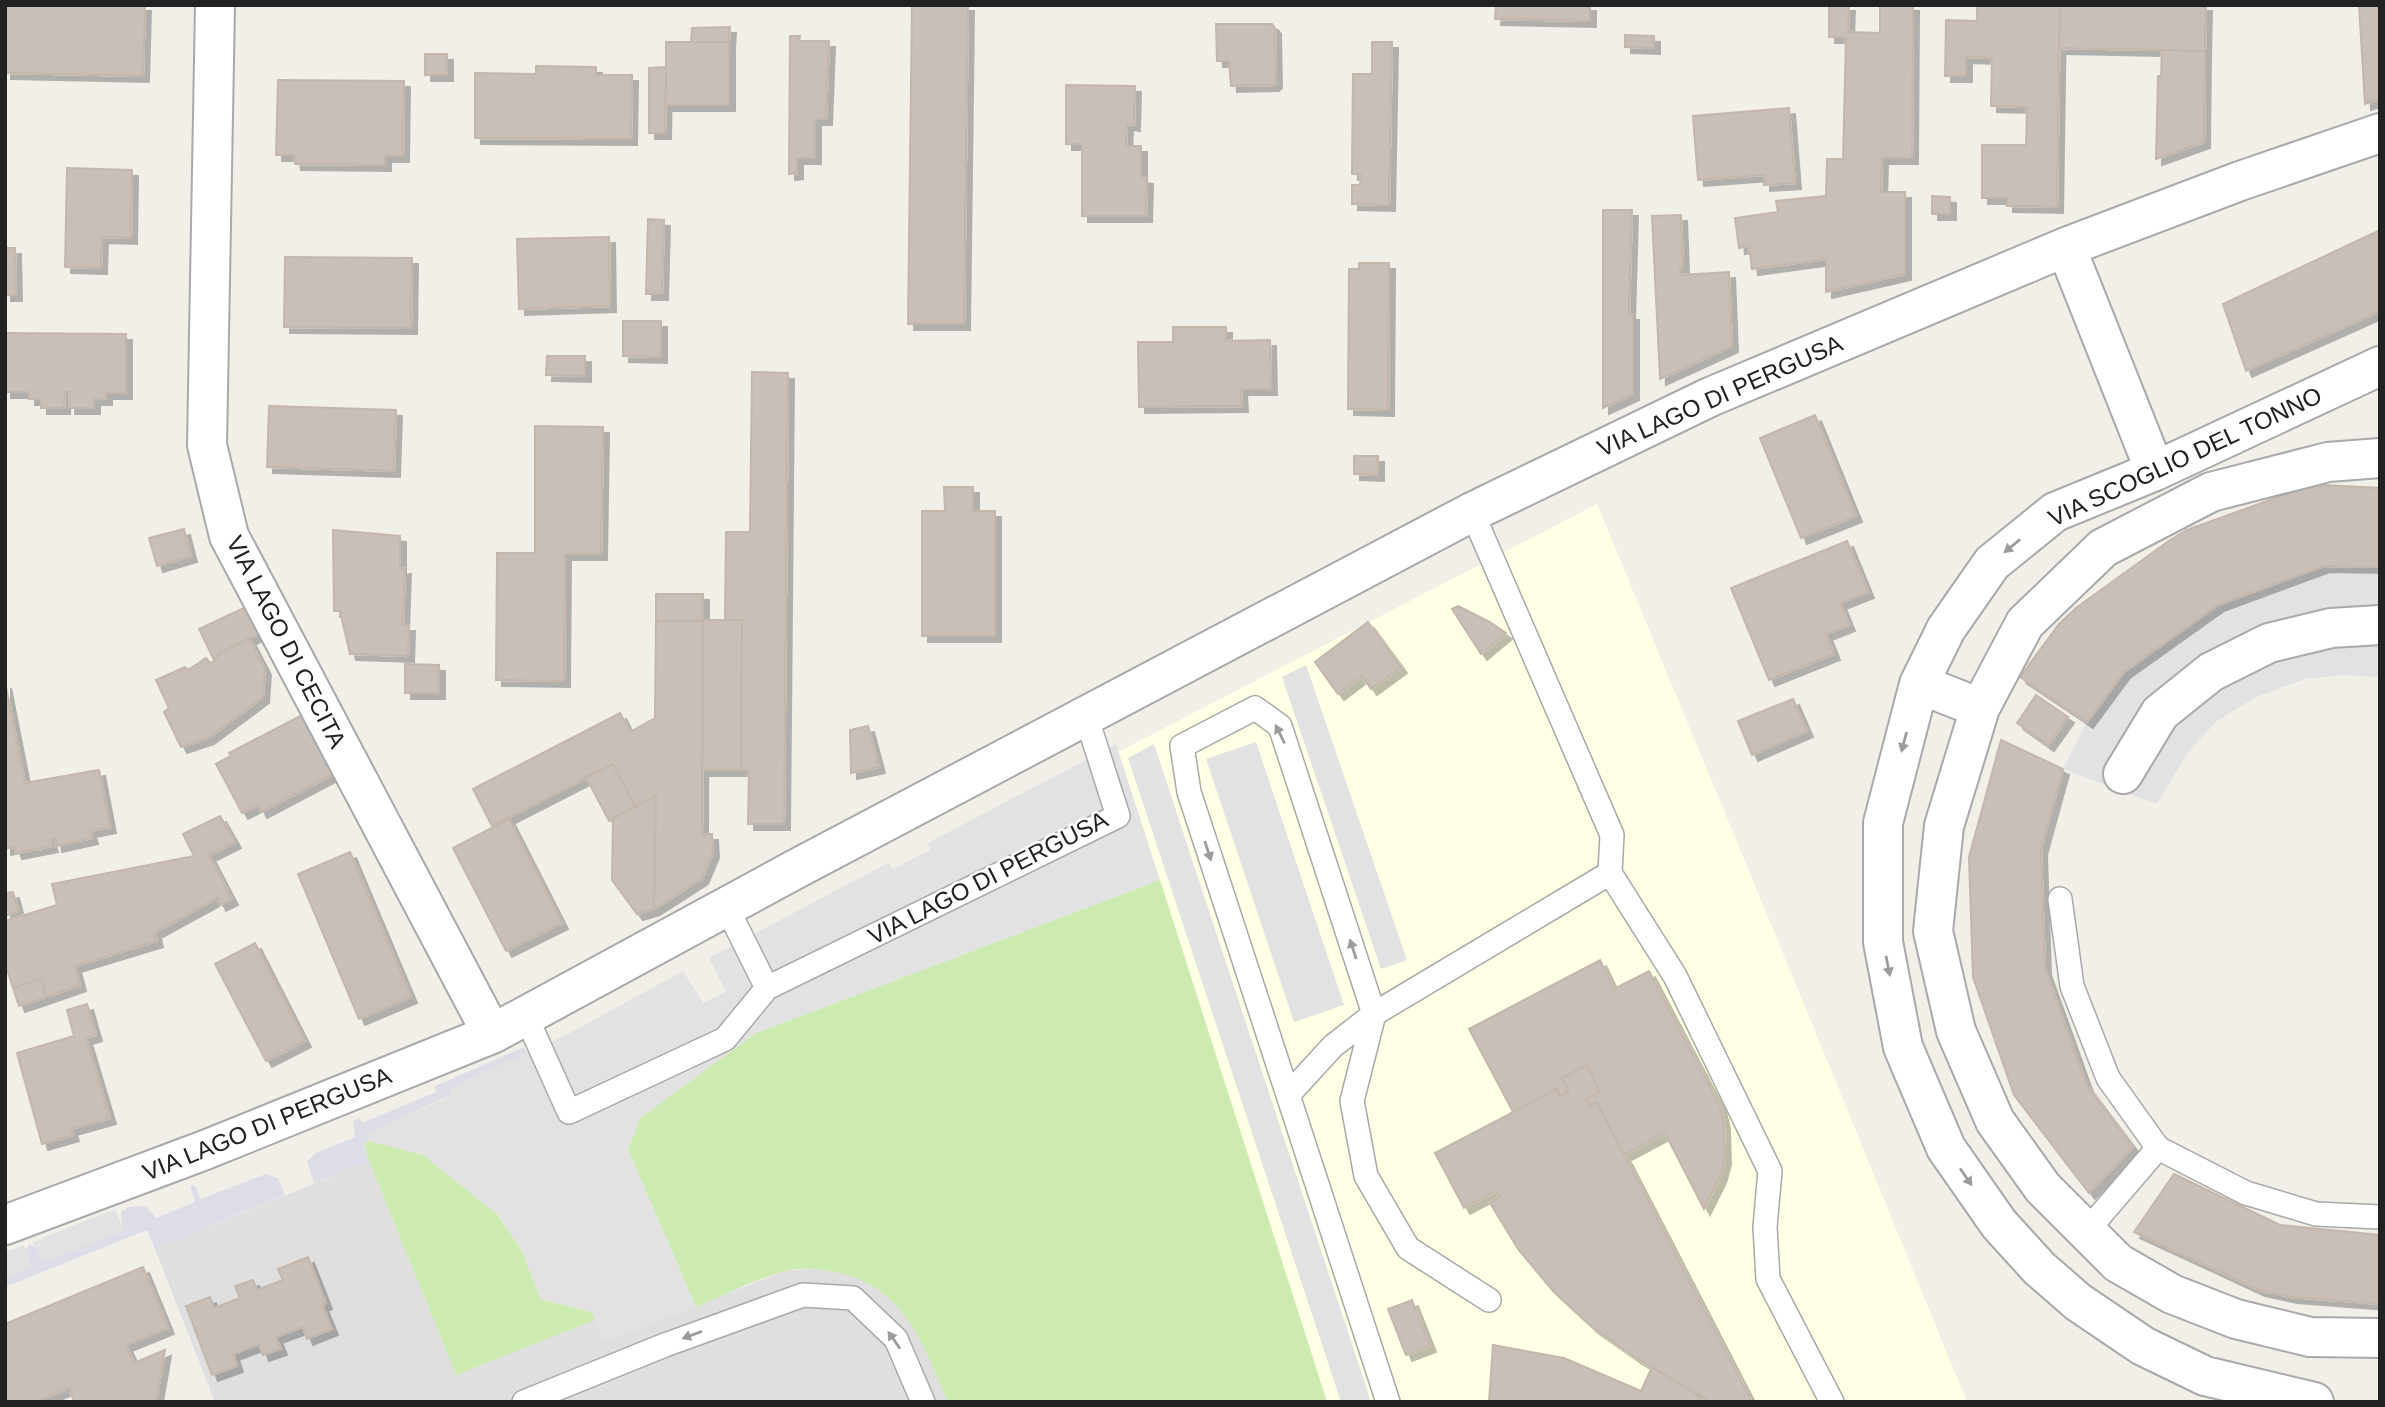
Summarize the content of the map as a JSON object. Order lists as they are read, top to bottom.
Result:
{
  "streets": {
    "street": ["VIA LAGO DI PERGUSA", "VIA SCOGLIO DEL TONNO", "VIA LAGO DI CECITA"]
  },
  "crossings": [
    ["VIA LAGO DI PERGUSA", "VIA LAGO DI CECITA"]
  ]
}
